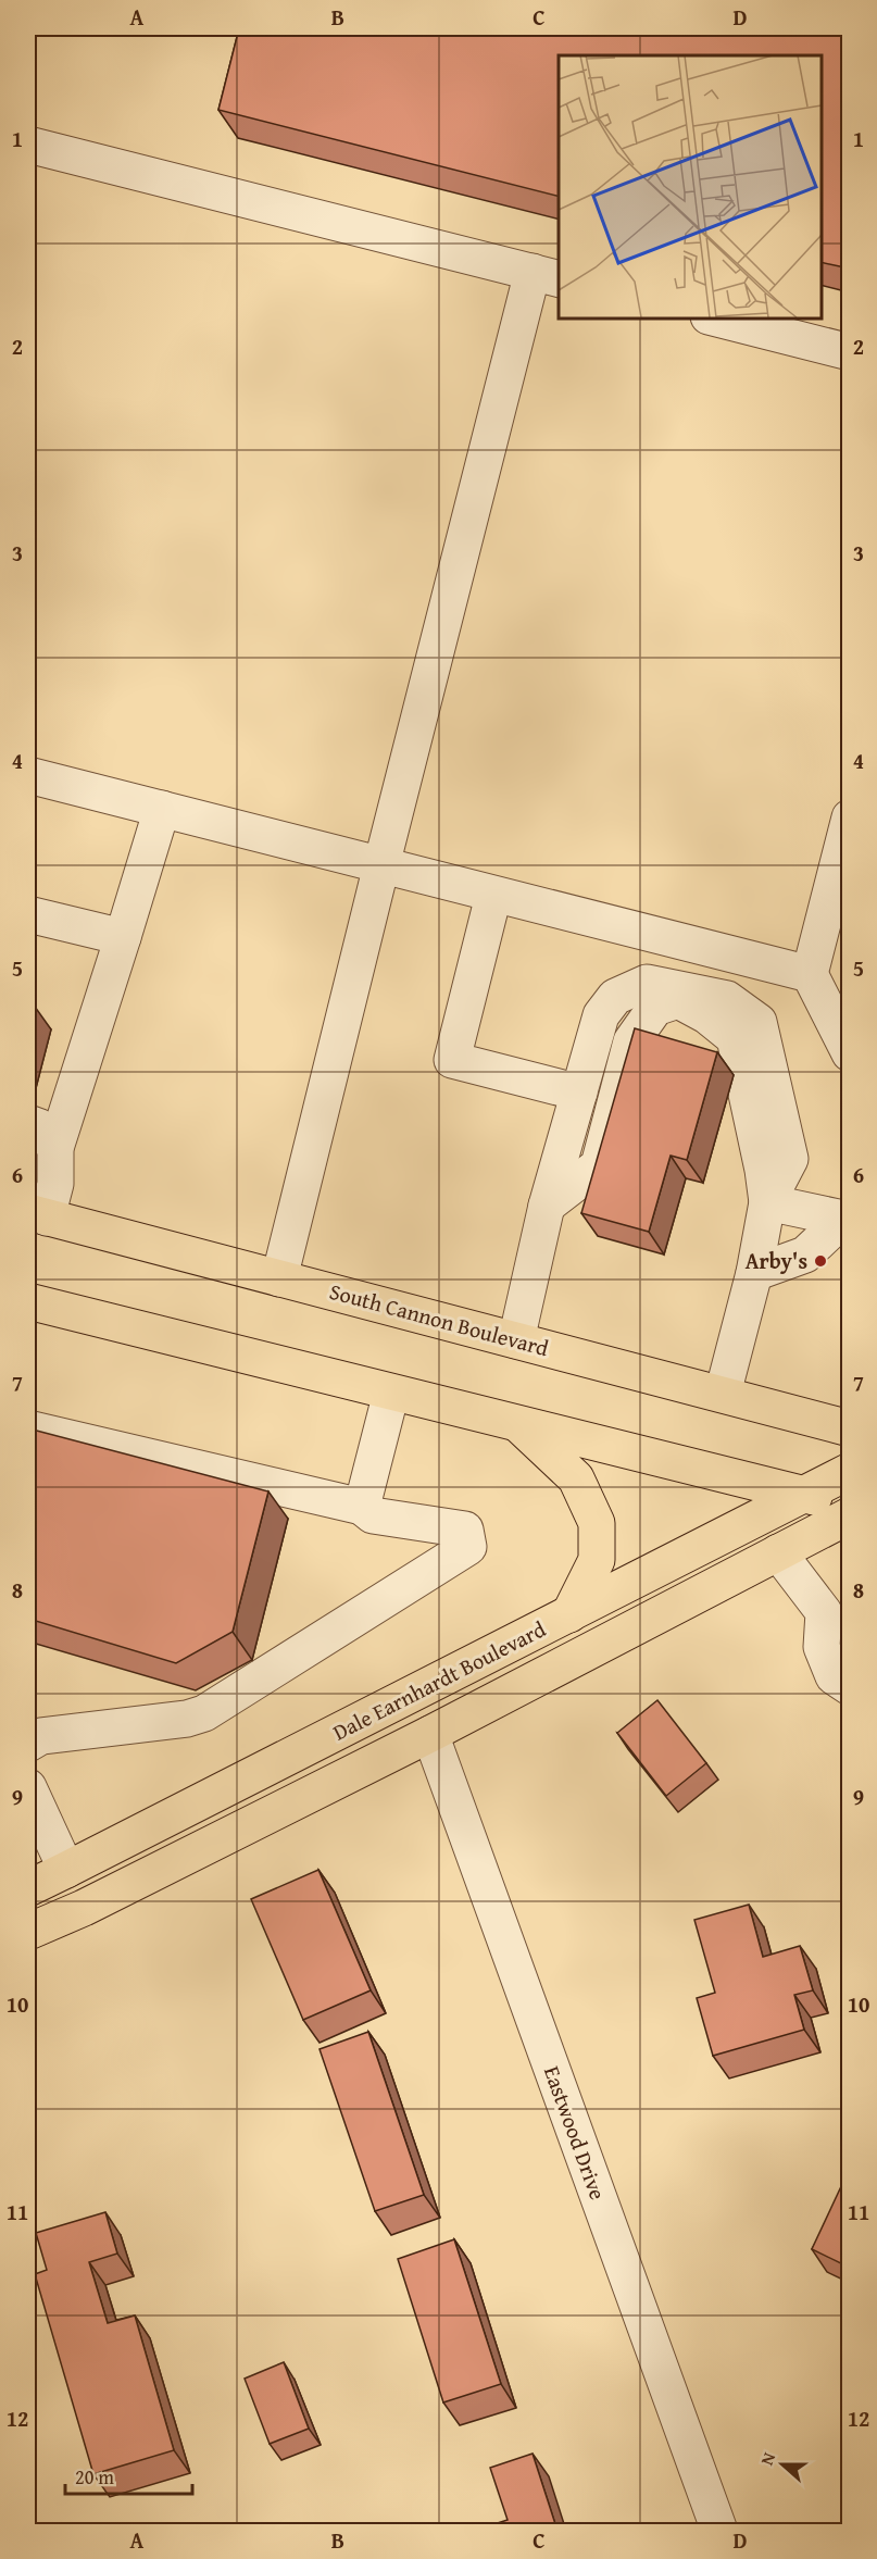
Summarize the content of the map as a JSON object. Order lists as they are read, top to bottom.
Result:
{
  "streets": {
    "main road": ["South Cannon Boulevard", "Dale Earnhardt Boulevard"],
    "street": ["Eastwood Drive"]
  },
  "crossings": [
    ["Dale Earnhardt Boulevard", "Eastwood Drive"]
  ],
  "places": ["Arby's"],
  "scale_bar": "20 m",
  "north": "left",
  "grid": {
    "columns": [
      "A",
      "B",
      "C",
      "D"
    ],
    "rows": [
      "1",
      "2",
      "3",
      "4",
      "5",
      "6",
      "7",
      "8",
      "9",
      "10",
      "11",
      "12"
    ]
  }
}
